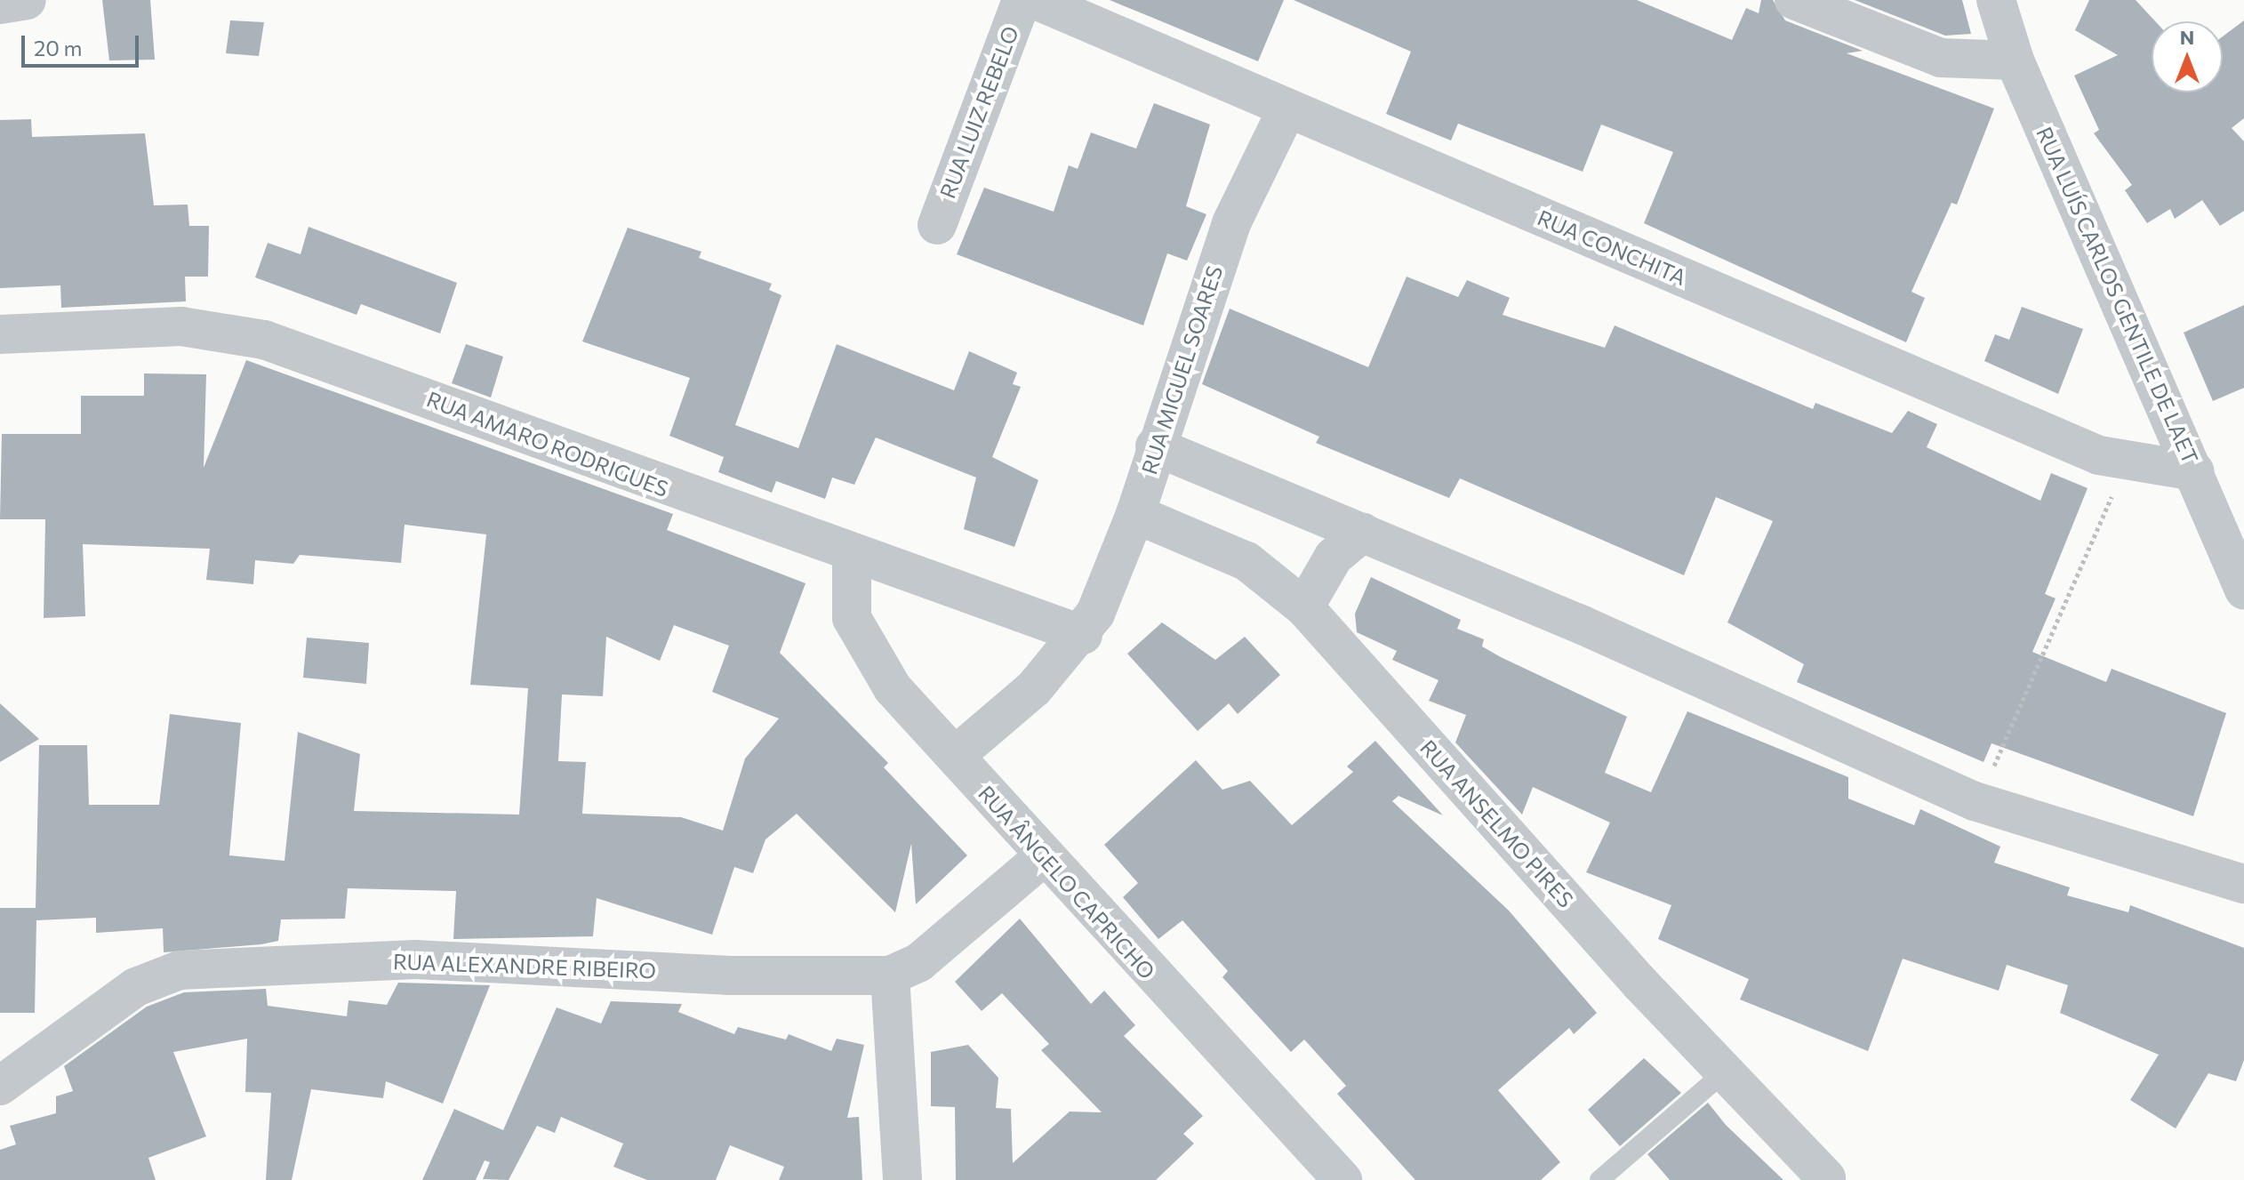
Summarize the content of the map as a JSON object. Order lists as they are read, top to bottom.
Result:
{
  "streets": {
    "street": [
      "RUA LUIZ REBELO",
      "RUA CONCHITA",
      "RUA LUÍS CARLOS GENTILE DE LAET",
      "RUA MIGUEL SOARES",
      "RUA AMARO RODRIGUES",
      "RUA ANSELMO PIRES",
      "RUA ÂNGELO CAPRICHO",
      "RUA ALEXANDRE RIBEIRO"
    ]
  },
  "crossings": [
    ["RUA CONCHITA", "RUA LUÍS CARLOS GENTILE DE LAET"],
    ["RUA CONCHITA", "RUA MIGUEL SOARES"],
    ["RUA MIGUEL SOARES", "RUA AMARO RODRIGUES"],
    ["RUA MIGUEL SOARES", "RUA ANSELMO PIRES"],
    ["RUA MIGUEL SOARES", "RUA ÂNGELO CAPRICHO"],
    ["RUA AMARO RODRIGUES", "RUA ÂNGELO CAPRICHO"],
    ["RUA ÂNGELO CAPRICHO", "RUA ALEXANDRE RIBEIRO"]
  ],
  "scale_bar": "20 m",
  "north": "top"
}
